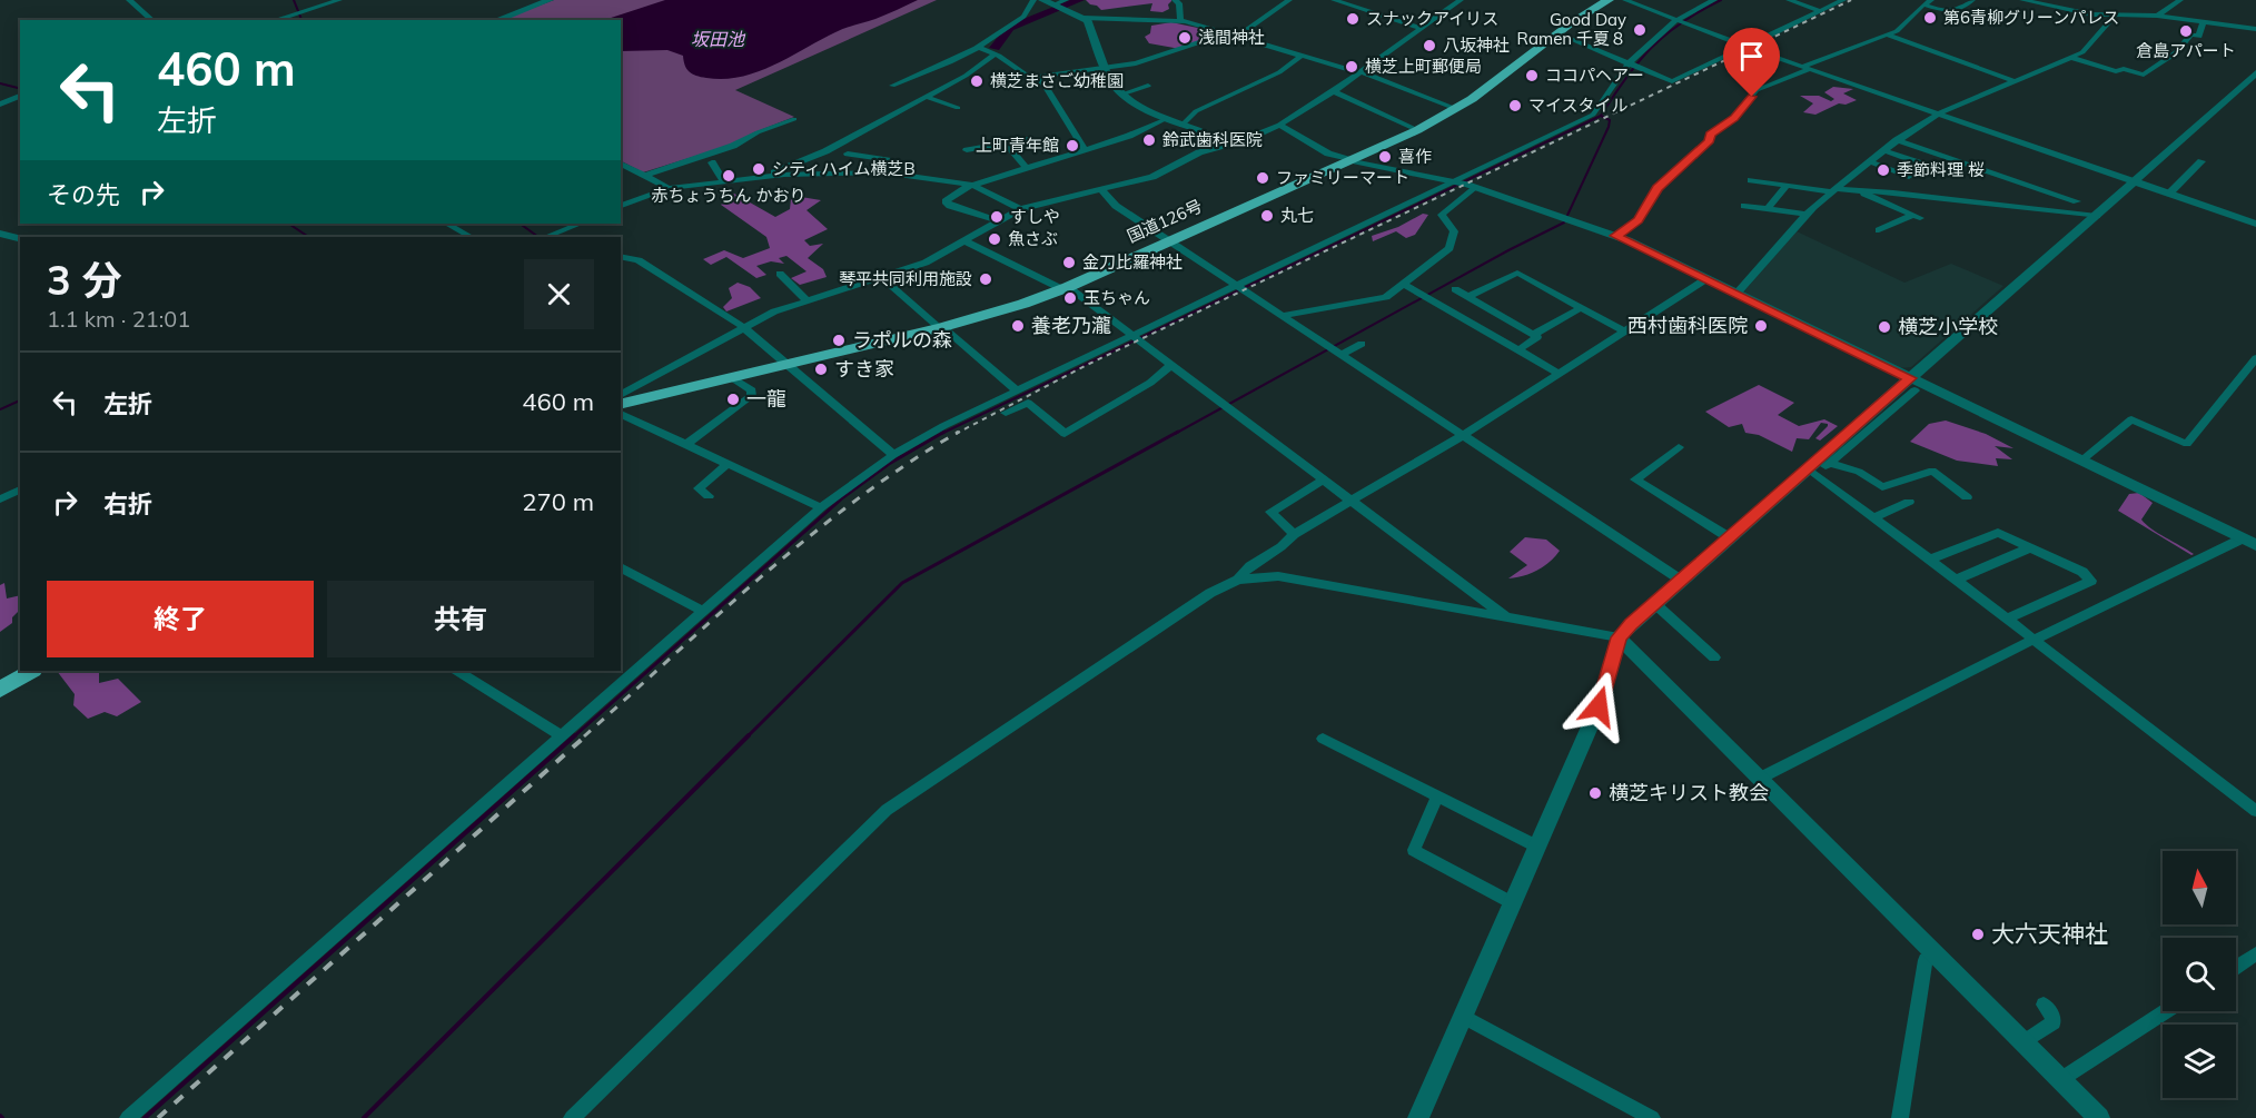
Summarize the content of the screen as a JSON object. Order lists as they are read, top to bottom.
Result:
{
  "streets": {
    "highway": ["国道126号"]
  },
  "water": ["坂田池"],
  "places": [
    "第6青柳グリーンパレス",
    "スナックアイリス",
    "Good Day Ramen 千夏８",
    "倉島アパート",
    "浅間神社",
    "八坂神社",
    "横芝上町郵便局",
    "ココパヘアー",
    "横芝まさご幼稚園",
    "マイスタイル",
    "鈴武歯科医院",
    "上町青年館",
    "喜作",
    "シティハイム横芝B",
    "季節料理 桜",
    "赤ちょうちん かおり",
    "ファミリーマート",
    "丸七",
    "すしや",
    "魚さぶ",
    "金刀比羅神社",
    "琴平共同利用施設",
    "玉ちゃん",
    "養老乃瀧",
    "西村歯科医院",
    "横芝小学校",
    "ラポルの森",
    "すき家",
    "一龍",
    "横芝キリスト教会",
    "大六天神社"
  ],
  "north": "top",
  "page": {
    "turn": ["460 m", "左折"],
    "then": "その先",
    "heading": ["3 分", "1.1 km · 21:01"],
    "list": [
      {
        "name": "左折",
        "value": "460 m"
      },
      {
        "name": "右折",
        "value": "270 m"
      }
    ],
    "buttons": ["終了", "共有"]
  }
}
